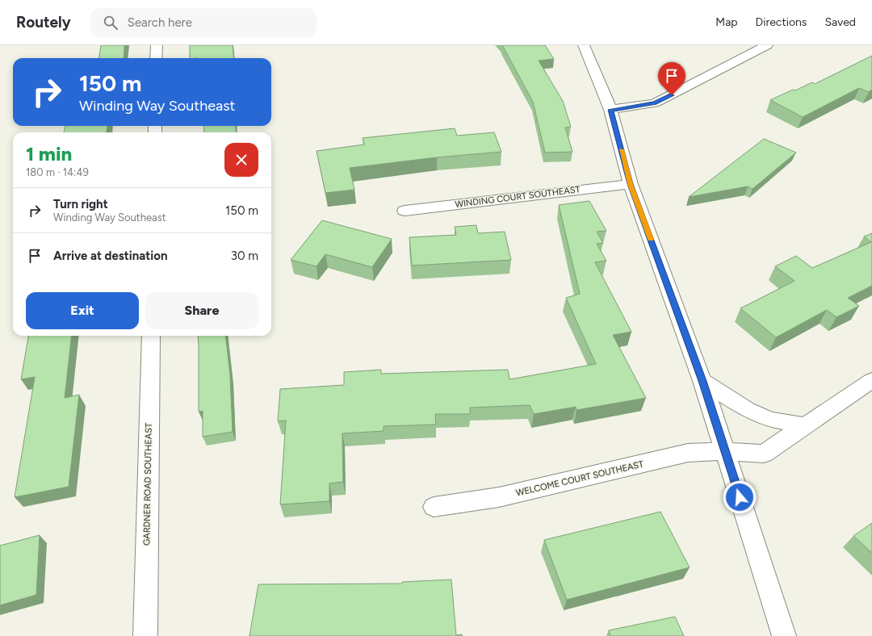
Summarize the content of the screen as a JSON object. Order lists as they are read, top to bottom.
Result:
{
  "streets": {
    "street": ["WINDING COURT SOUTHEAST", "WELCOME COURT SOUTHEAST", "GARDNER ROAD SOUTHEAST"]
  },
  "page": {
    "header": "Routely",
    "search": "Search here",
    "nav": ["Map", "Directions", "Saved"],
    "turn": ["150 m", "Winding Way Southeast"],
    "heading": ["1 min", "180 m · 14:49"],
    "list": [
      {
        "name": "Turn right",
        "note": "Winding Way Southeast",
        "value": "150 m"
      },
      {
        "name": "Arrive at destination",
        "value": "30 m"
      }
    ],
    "buttons": ["Exit", "Share"]
  }
}
